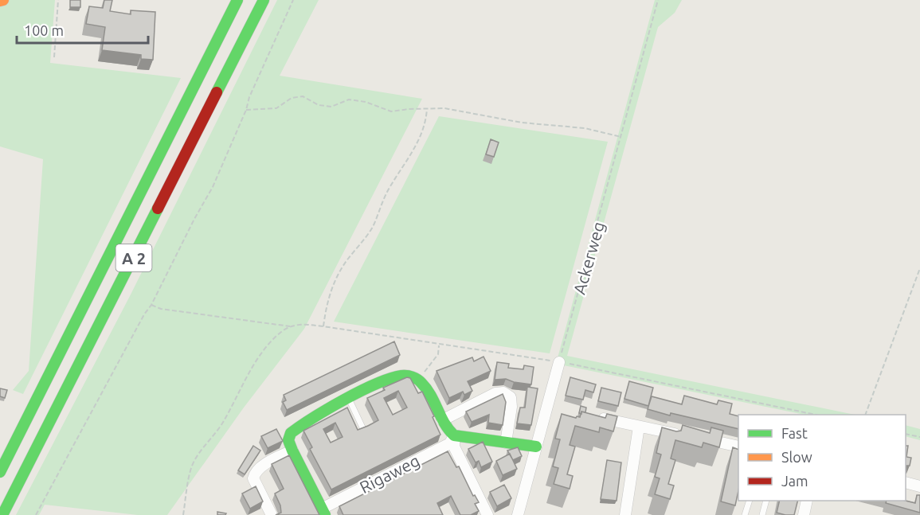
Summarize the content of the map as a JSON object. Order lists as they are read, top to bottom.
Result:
{
  "streets": {
    "main road": ["A 2"],
    "street": ["Rigaweg"],
    "path": ["Ackerweg"]
  },
  "legend": ["Fast", "Slow", "Jam"],
  "scale_bar": "100 m"
}
